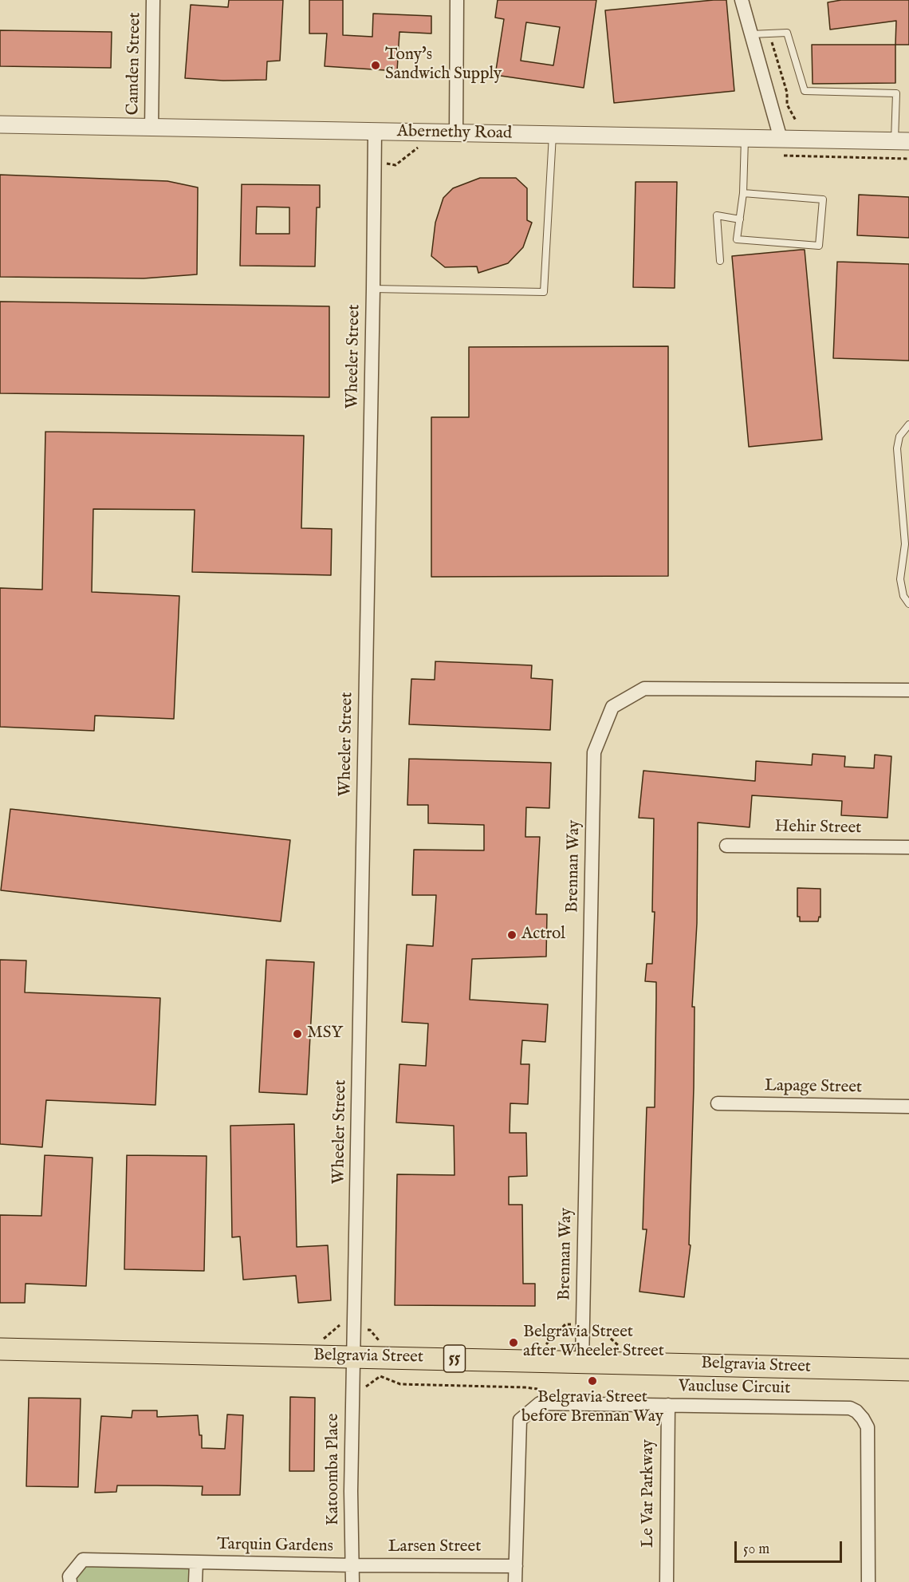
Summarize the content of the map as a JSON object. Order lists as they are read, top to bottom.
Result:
{
  "streets": {
    "main road": ["Belgravia Street", "55"],
    "street": [
      "Camden Street",
      "Abernethy Road",
      "Wheeler Street",
      "Hehir Street",
      "Brennan Way",
      "Lapage Street",
      "Vaucluse Circuit",
      "Katoomba Place",
      "Le Var Parkway",
      "Tarquin Gardens",
      "Larsen Street"
    ]
  },
  "crossings": [
    ["Camden Street", "Abernethy Road"],
    ["Abernethy Road", "Wheeler Street"],
    ["Wheeler Street", "Belgravia Street"],
    ["Wheeler Street", "Katoomba Place"],
    ["Brennan Way", "Belgravia Street"],
    ["Belgravia Street", "Katoomba Place"],
    ["Vaucluse Circuit", "Le Var Parkway"],
    ["Vaucluse Circuit", "Larsen Street"],
    ["Katoomba Place", "Tarquin Gardens"],
    ["Katoomba Place", "Larsen Street"],
    ["Tarquin Gardens", "Larsen Street"]
  ],
  "places": [
    "Tony's Sandwich Supply",
    "Actrol",
    "MSY",
    "Belgravia Street after Wheeler Street",
    "Belgravia Street before Brennan Way"
  ],
  "scale_bar": "50 m"
}
